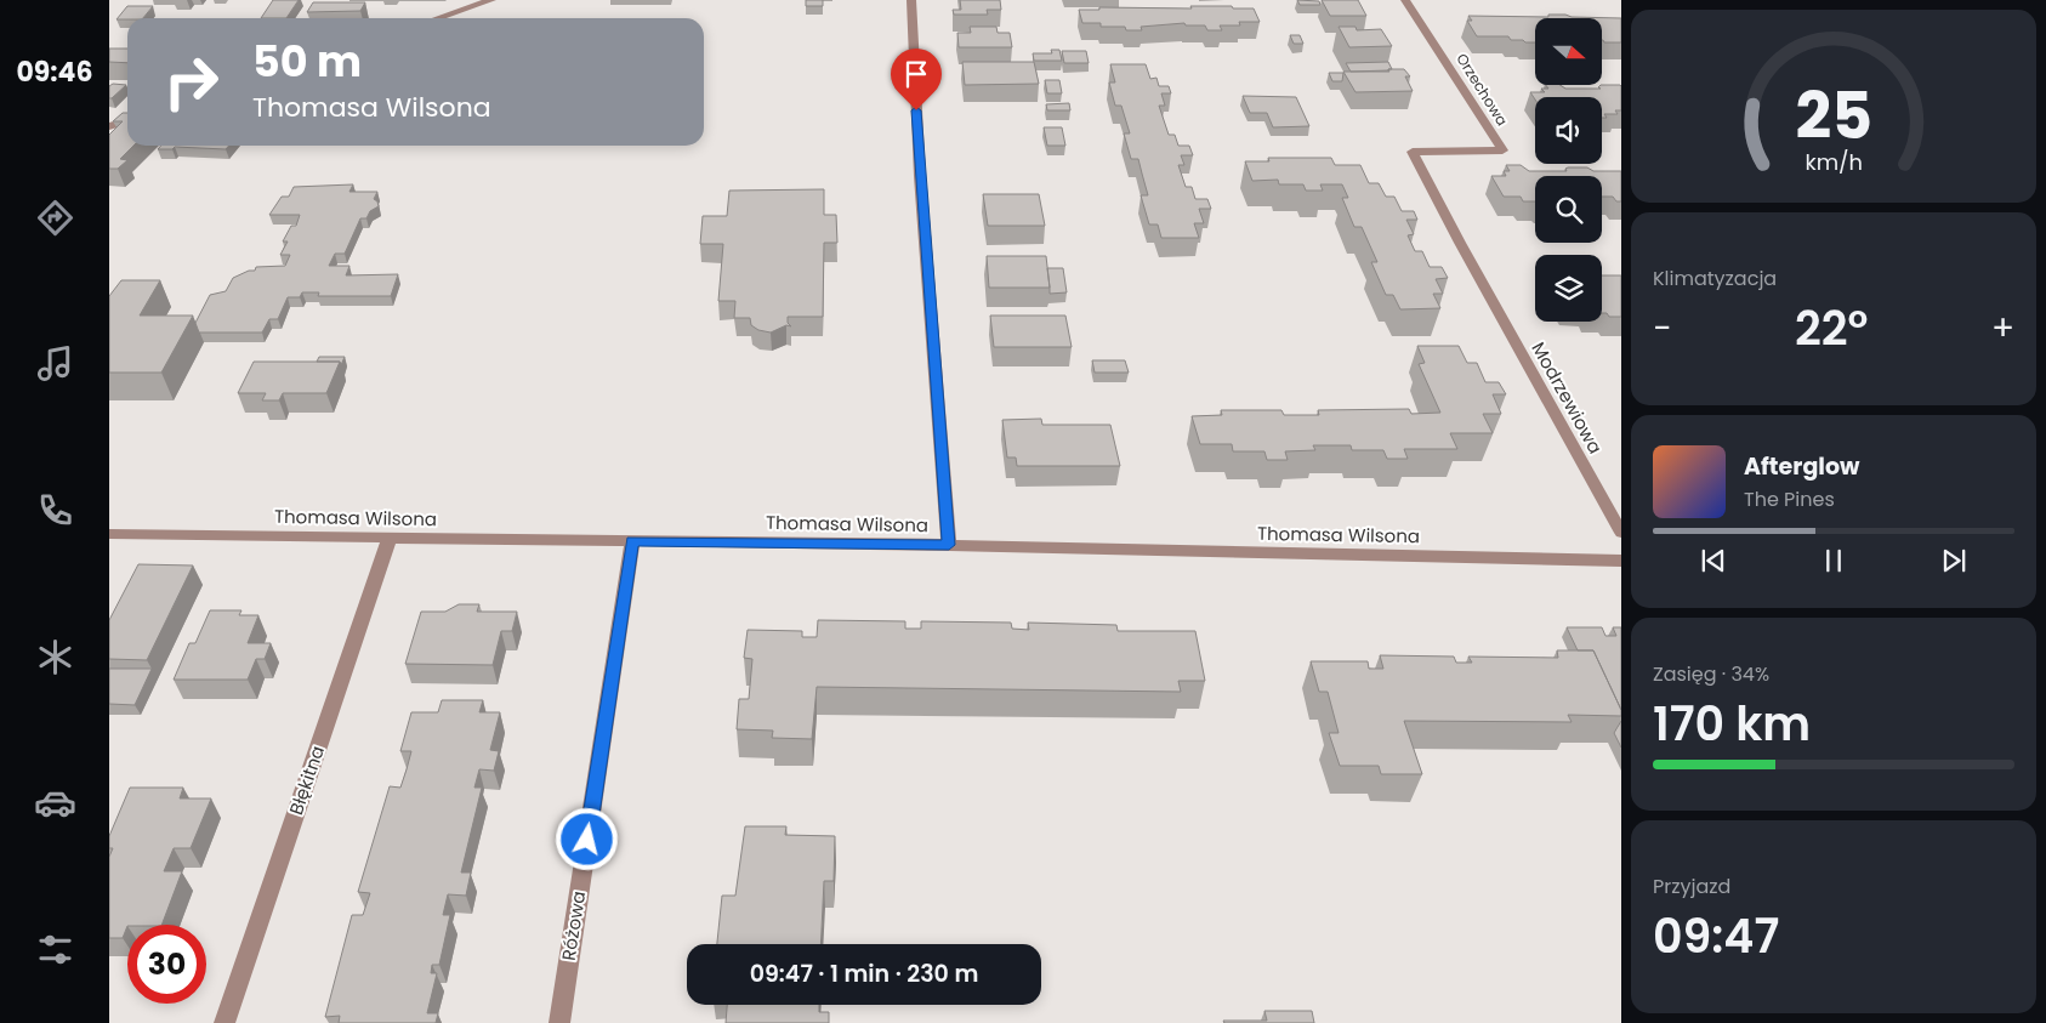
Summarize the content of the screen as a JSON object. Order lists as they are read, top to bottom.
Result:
{
  "streets": {
    "street": [
      "Orzechowa",
      "Modrzewiowa",
      "Thomasa Wilsona",
      "Błękitna",
      "Różowa"
    ]
  },
  "crossings": [
    ["Orzechowa", "Modrzewiowa"],
    ["Thomasa Wilsona", "Błękitna"],
    ["Thomasa Wilsona", "Różowa"]
  ],
  "north": "right",
  "page": {
    "tabs": "09:46",
    "turn": ["50 m", "Thomasa Wilsona"],
    "tile": [
      "Klimatyzacja",
      ["Zasięg · 34%", "170 km"],
      ["Przyjazd", "09:47"]
    ],
    "heat": ["−", "22°", "+"],
    "song": ["Afterglow", "The Pines"],
    "limit": "30",
    "trip": "09:47 · 1 min · 230 m",
    "gauge": ["25", "km/h"]
  }
}
